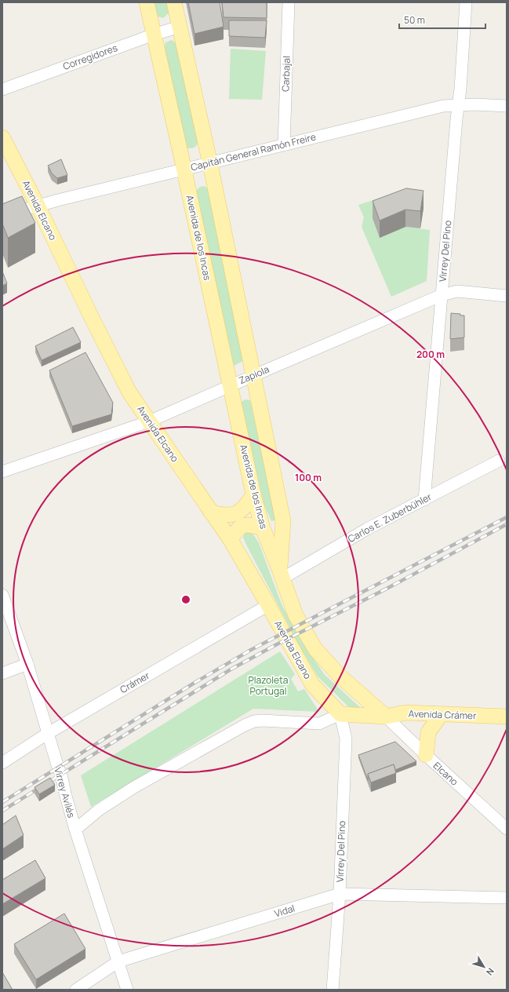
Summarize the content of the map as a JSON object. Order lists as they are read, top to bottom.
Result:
{
  "streets": {
    "main road": ["Avenida Elcano", "Avenida de los Incas", "Avenida Crámer"],
    "street": [
      "Corregidores",
      "Carbajal",
      "Capitán General Ramón Freire",
      "Virrey Del Pino",
      "Zapiola",
      "Carlos E. Zuberbühler",
      "Crámer",
      "Elcano",
      "Virrey Avilés",
      "Vidal"
    ]
  },
  "crossings": [
    ["Corregidores", "Avenida de los Incas"],
    ["Carbajal", "Capitán General Ramón Freire"],
    ["Capitán General Ramón Freire", "Avenida Elcano"],
    ["Capitán General Ramón Freire", "Avenida de los Incas"],
    ["Capitán General Ramón Freire", "Virrey Del Pino"],
    ["Avenida Elcano", "Avenida de los Incas"],
    ["Avenida Elcano", "Virrey Del Pino"],
    ["Avenida Elcano", "Zapiola"],
    ["Avenida Elcano", "Carlos E. Zuberbühler"],
    ["Avenida Elcano", "Crámer"],
    ["Avenida Elcano", "Avenida Crámer"],
    ["Avenida Elcano", "Elcano"],
    ["Avenida de los Incas", "Zapiola"],
    ["Avenida de los Incas", "Carlos E. Zuberbühler"],
    ["Virrey Del Pino", "Zapiola"],
    ["Virrey Del Pino", "Carlos E. Zuberbühler"],
    ["Virrey Del Pino", "Avenida Crámer"],
    ["Virrey Del Pino", "Vidal"],
    ["Crámer", "Virrey Avilés"],
    ["Avenida Crámer", "Elcano"],
    ["Virrey Avilés", "Vidal"]
  ],
  "parks": ["Plazoleta Portugal"],
  "scale_bar": "50 m",
  "north": "bottom right",
  "rings": ["200 m", "100 m"]
}
